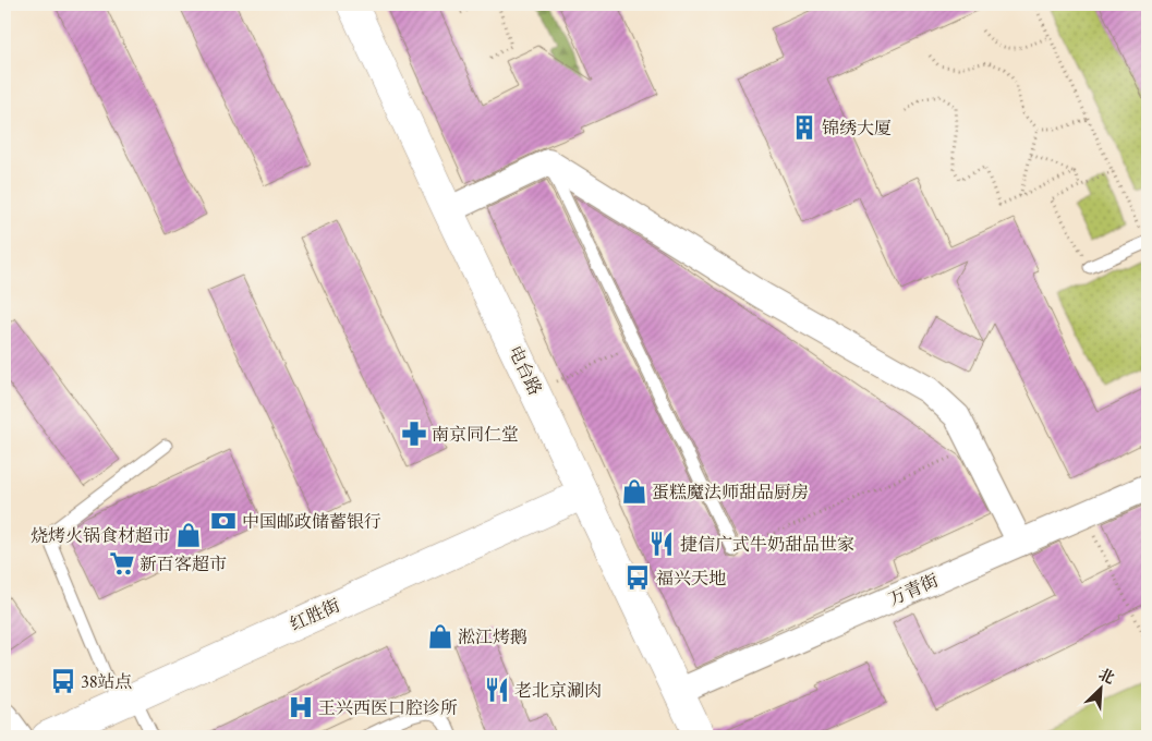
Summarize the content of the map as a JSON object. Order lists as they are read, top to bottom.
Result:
{
  "streets": {
    "street": ["电台路", "万青街", "红胜街"]
  },
  "crossings": [
    ["电台路", "万青街"],
    ["电台路", "红胜街"]
  ],
  "places": {
    "building": ["锦绣大厦"],
    "pharmacy": ["南京同仁堂"],
    "shop": ["蛋糕魔法师甜品厨房", "烧烤火锅食材超市", "淞江烤鹅"],
    "bank": ["中国邮政储蓄银行"],
    "restaurant": ["捷信广式牛奶甜品世家", "老北京涮肉"],
    "supermarket": ["新百客超市"],
    "bus stop": ["福兴天地", "38站点"],
    "hospital": ["王兴西医口腔诊所"]
  },
  "north": "top right"
}
